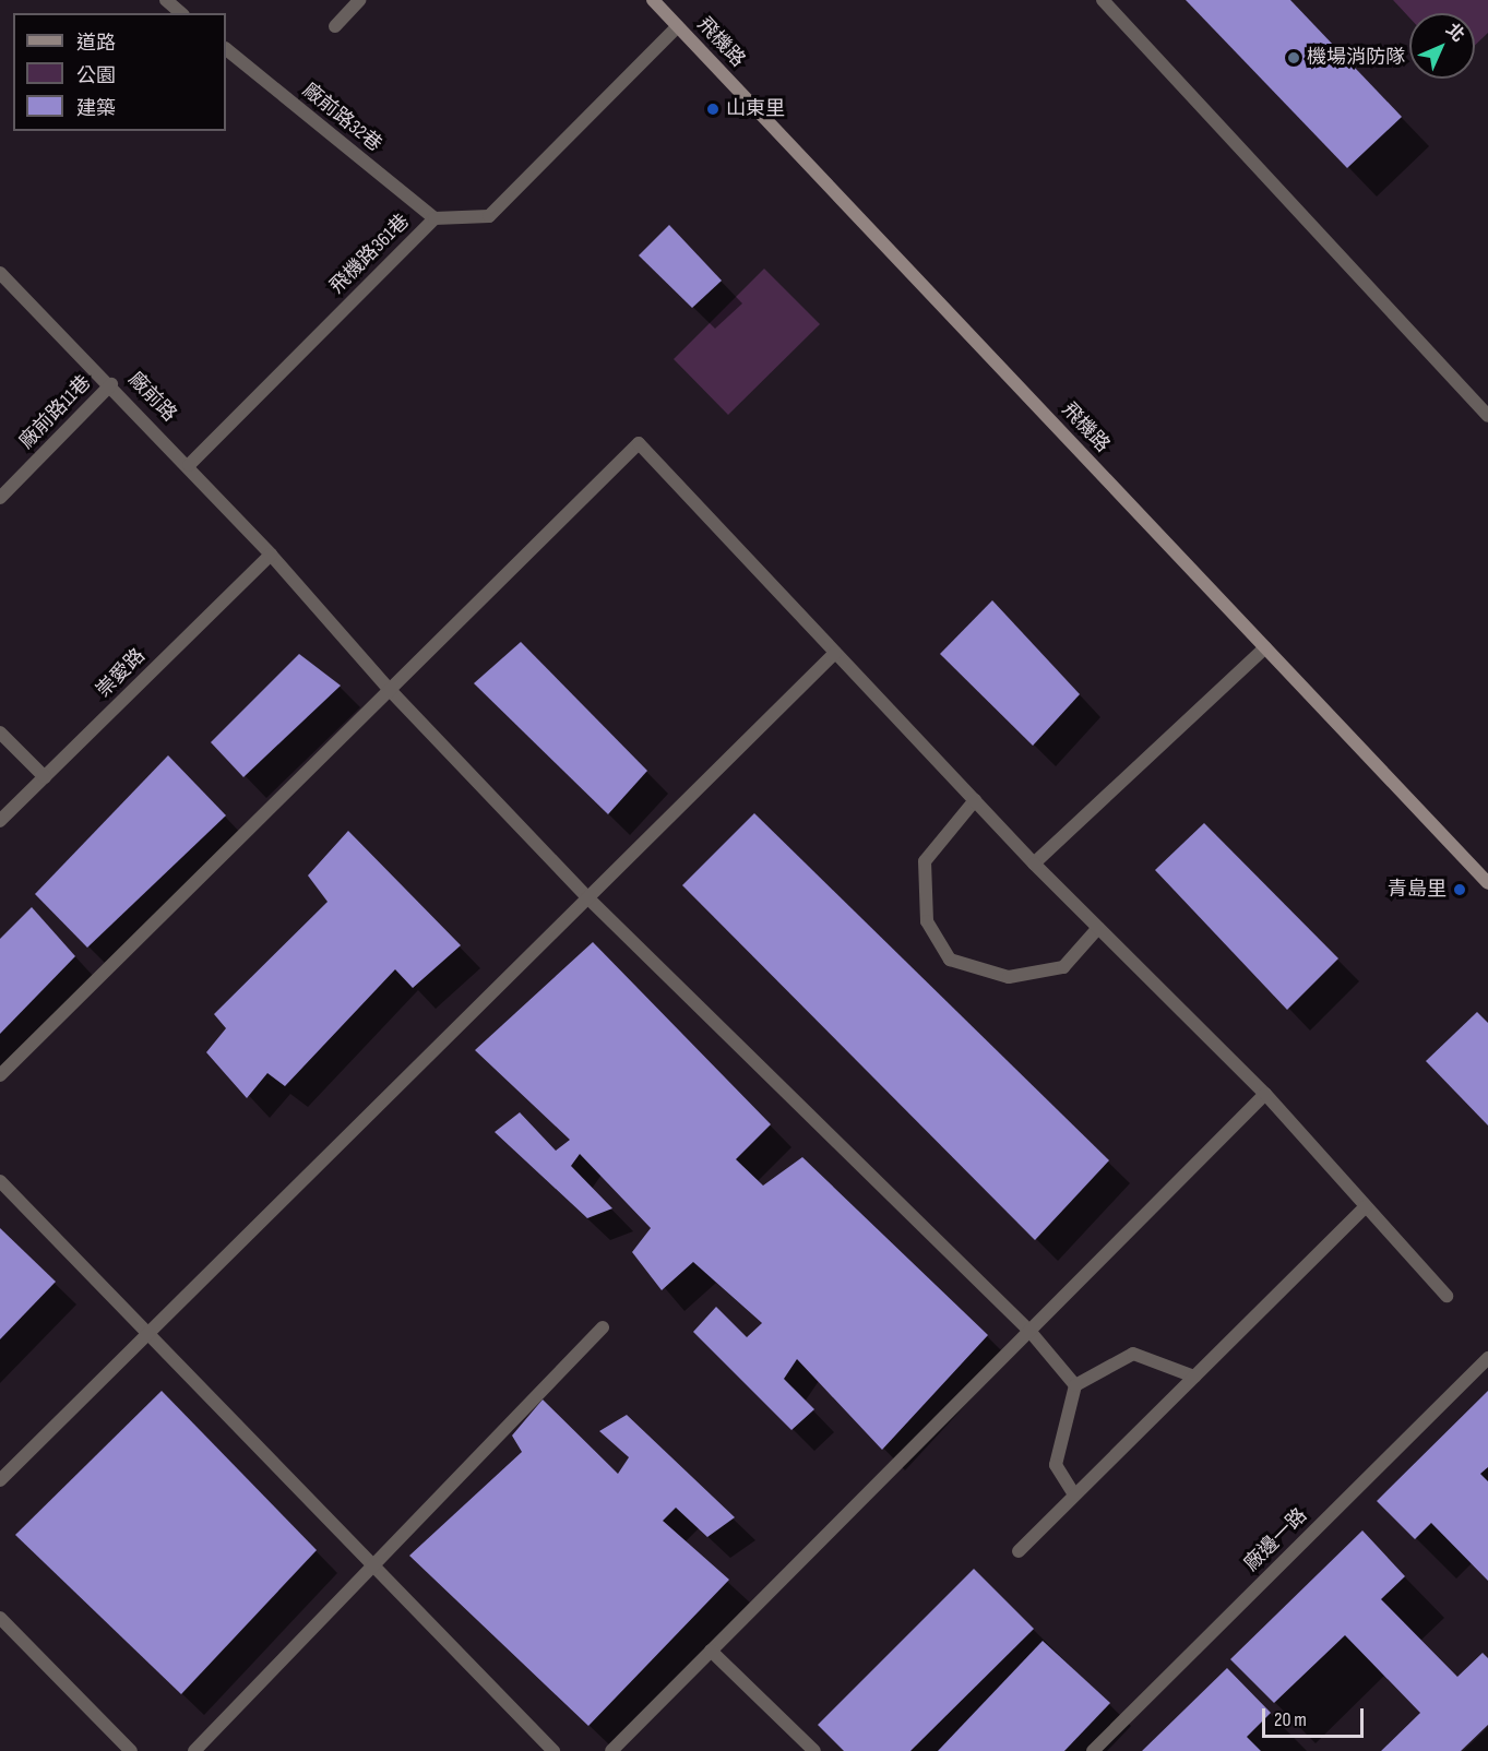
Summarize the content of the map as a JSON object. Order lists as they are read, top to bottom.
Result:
{
  "streets": {
    "street": [
      "飛機路",
      "廠前路32巷",
      "飛機路361巷",
      "廠前路",
      "廠前路11巷",
      "崇愛路",
      "廠邊一路"
    ]
  },
  "crossings": [
    ["飛機路", "飛機路361巷"],
    ["廠前路32巷", "飛機路361巷"],
    ["飛機路361巷", "廠前路"],
    ["廠前路", "廠前路11巷"],
    ["廠前路", "崇愛路"]
  ],
  "places": ["機場消防隊", "山東里", "青島里"],
  "legend": ["道路", "公園", "建築"],
  "scale_bar": "20 m",
  "north": "top right"
}
